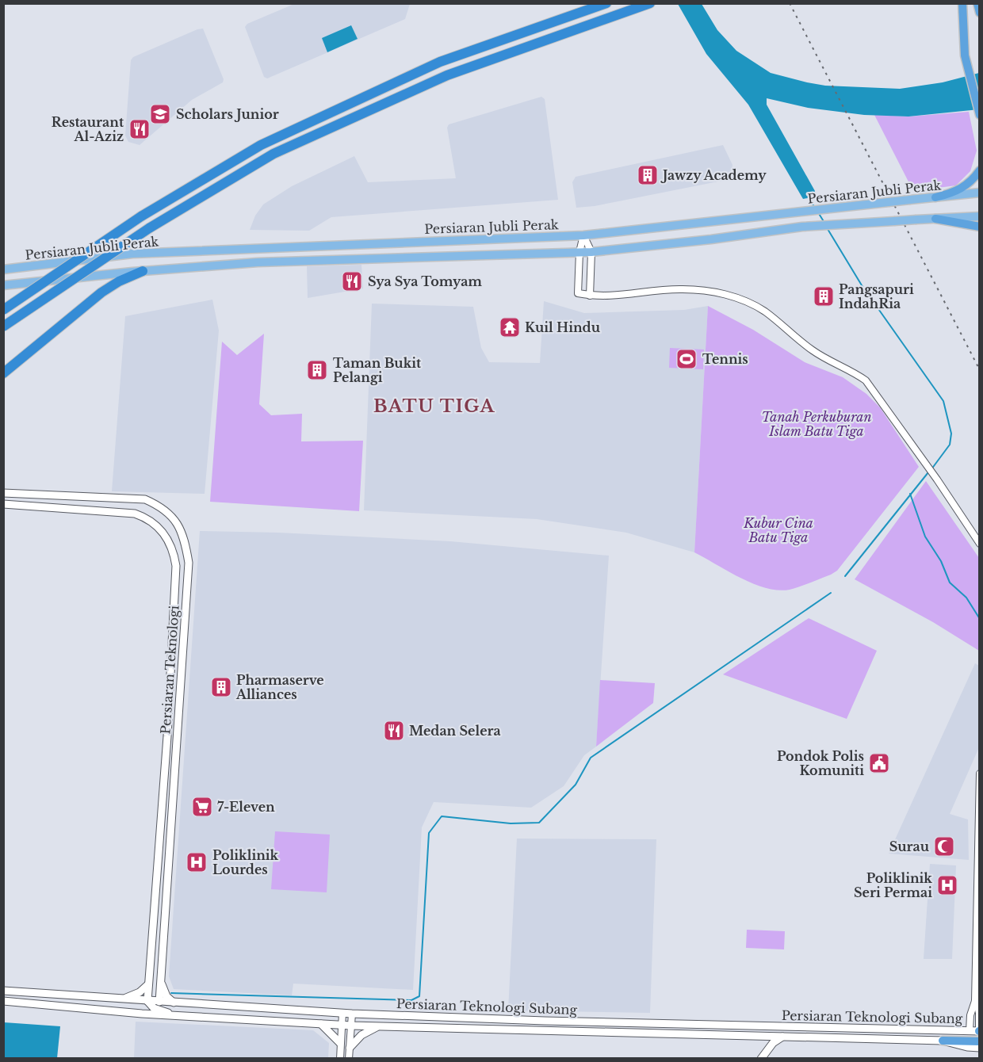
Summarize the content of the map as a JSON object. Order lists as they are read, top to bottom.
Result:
{
  "streets": {
    "main road": ["Persiaran Jubli Perak", "Persiaran Teknologi", "Persiaran Teknologi Subang"]
  },
  "crossings": [
    ["Persiaran Teknologi", "Persiaran Teknologi Subang"]
  ],
  "districts": ["BATU TIGA"],
  "parks": ["Tanah Perkuburan Islam Batu Tiga", "Kubur Cina Batu Tiga"],
  "places": {
    "school or university": ["Scholars Junior"],
    "restaurant": ["Restaurant Al-Aziz", "Sya Sya Tomyam", "Medan Selera"],
    "building": [
      "Jawzy Academy",
      "Pangsapuri IndahRia",
      "Taman Bukit Pelangi",
      "Pharmaserve Alliances"
    ],
    "temple": ["Kuil Hindu"],
    "sports": ["Tennis"],
    "public building": ["Pondok Polis Komuniti"],
    "supermarket": ["7-Eleven"],
    "mosque": ["Surau"],
    "hospital": ["Poliklinik Lourdes", "Poliklinik Seri Permai"]
  }
}
